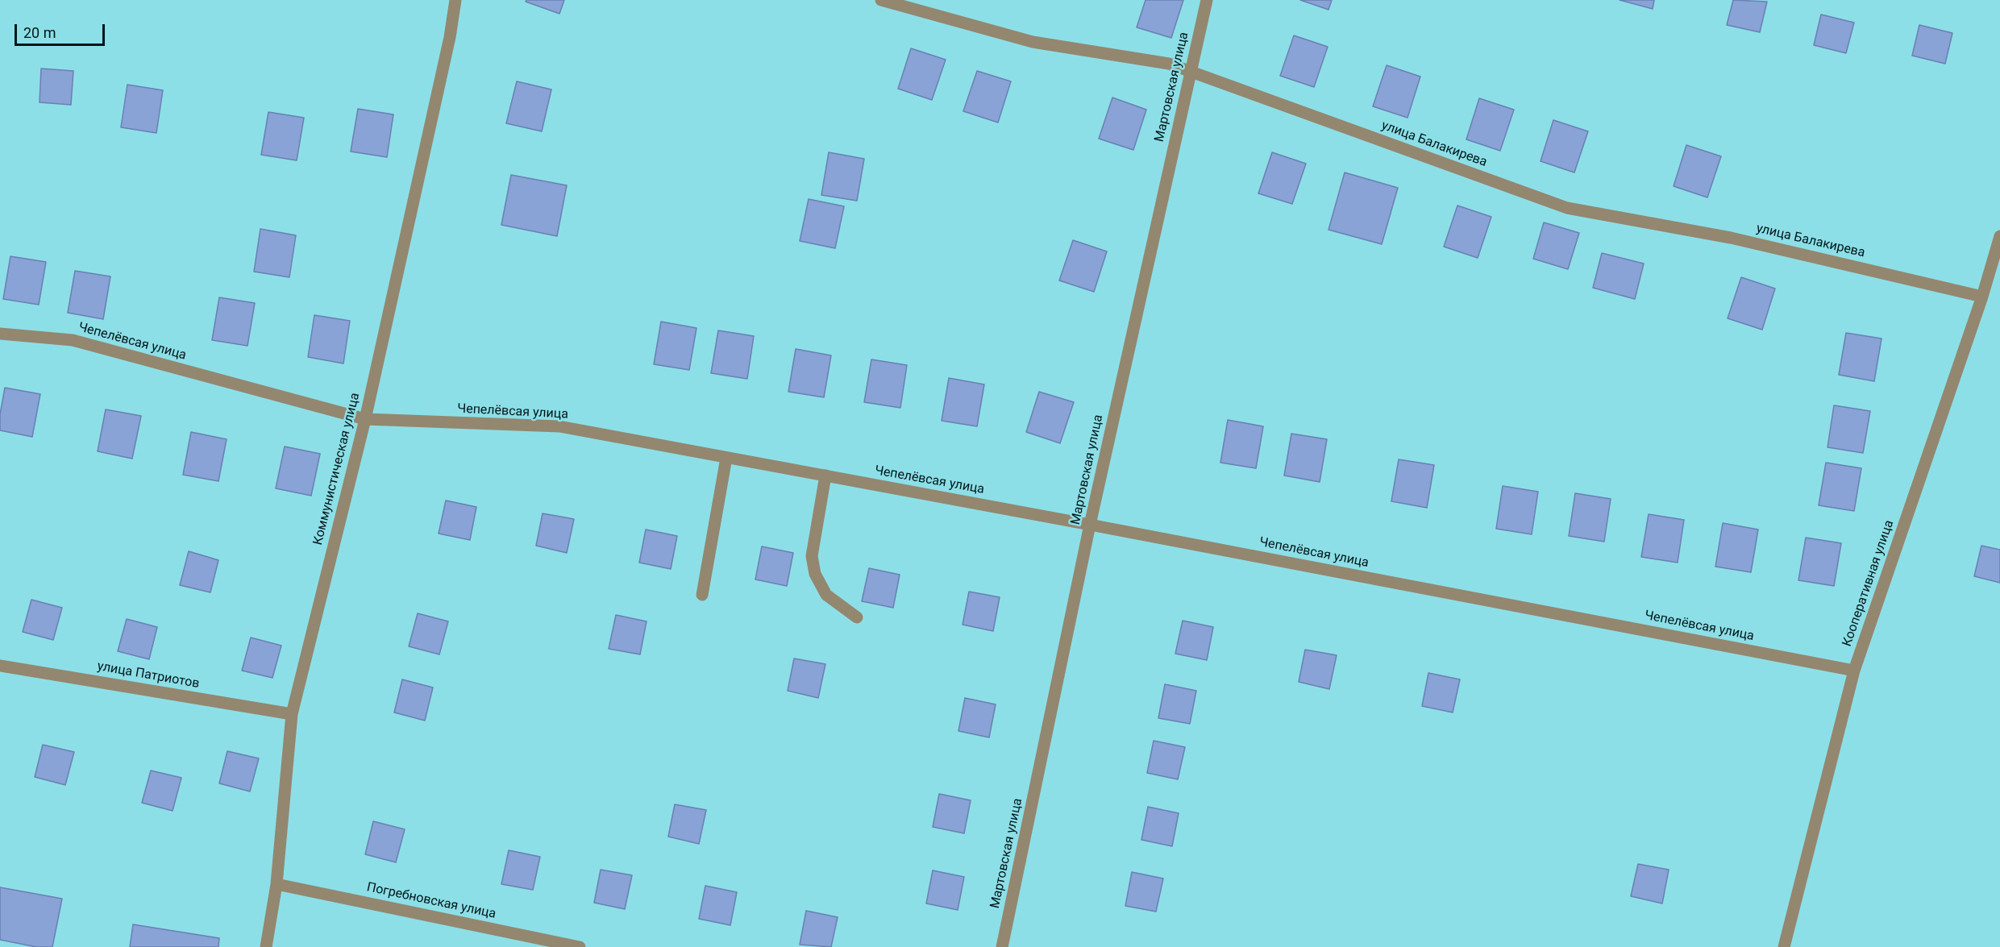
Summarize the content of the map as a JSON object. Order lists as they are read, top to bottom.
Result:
{
  "streets": {
    "street": [
      "Мартовская улица",
      "улица Балакирева",
      "Чепелёвсая улица",
      "Коммунистическая улица",
      "Кооперативная улица",
      "улица Патриотов",
      "Погребновская улица"
    ]
  },
  "crossings": [
    ["Мартовская улица", "улица Балакирева"],
    ["Мартовская улица", "Чепелёвсая улица"],
    ["улица Балакирева", "Кооперативная улица"],
    ["Чепелёвсая улица", "Коммунистическая улица"],
    ["Чепелёвсая улица", "Кооперативная улица"],
    ["Коммунистическая улица", "улица Патриотов"],
    ["Коммунистическая улица", "Погребновская улица"]
  ],
  "scale_bar": "20 m"
}
